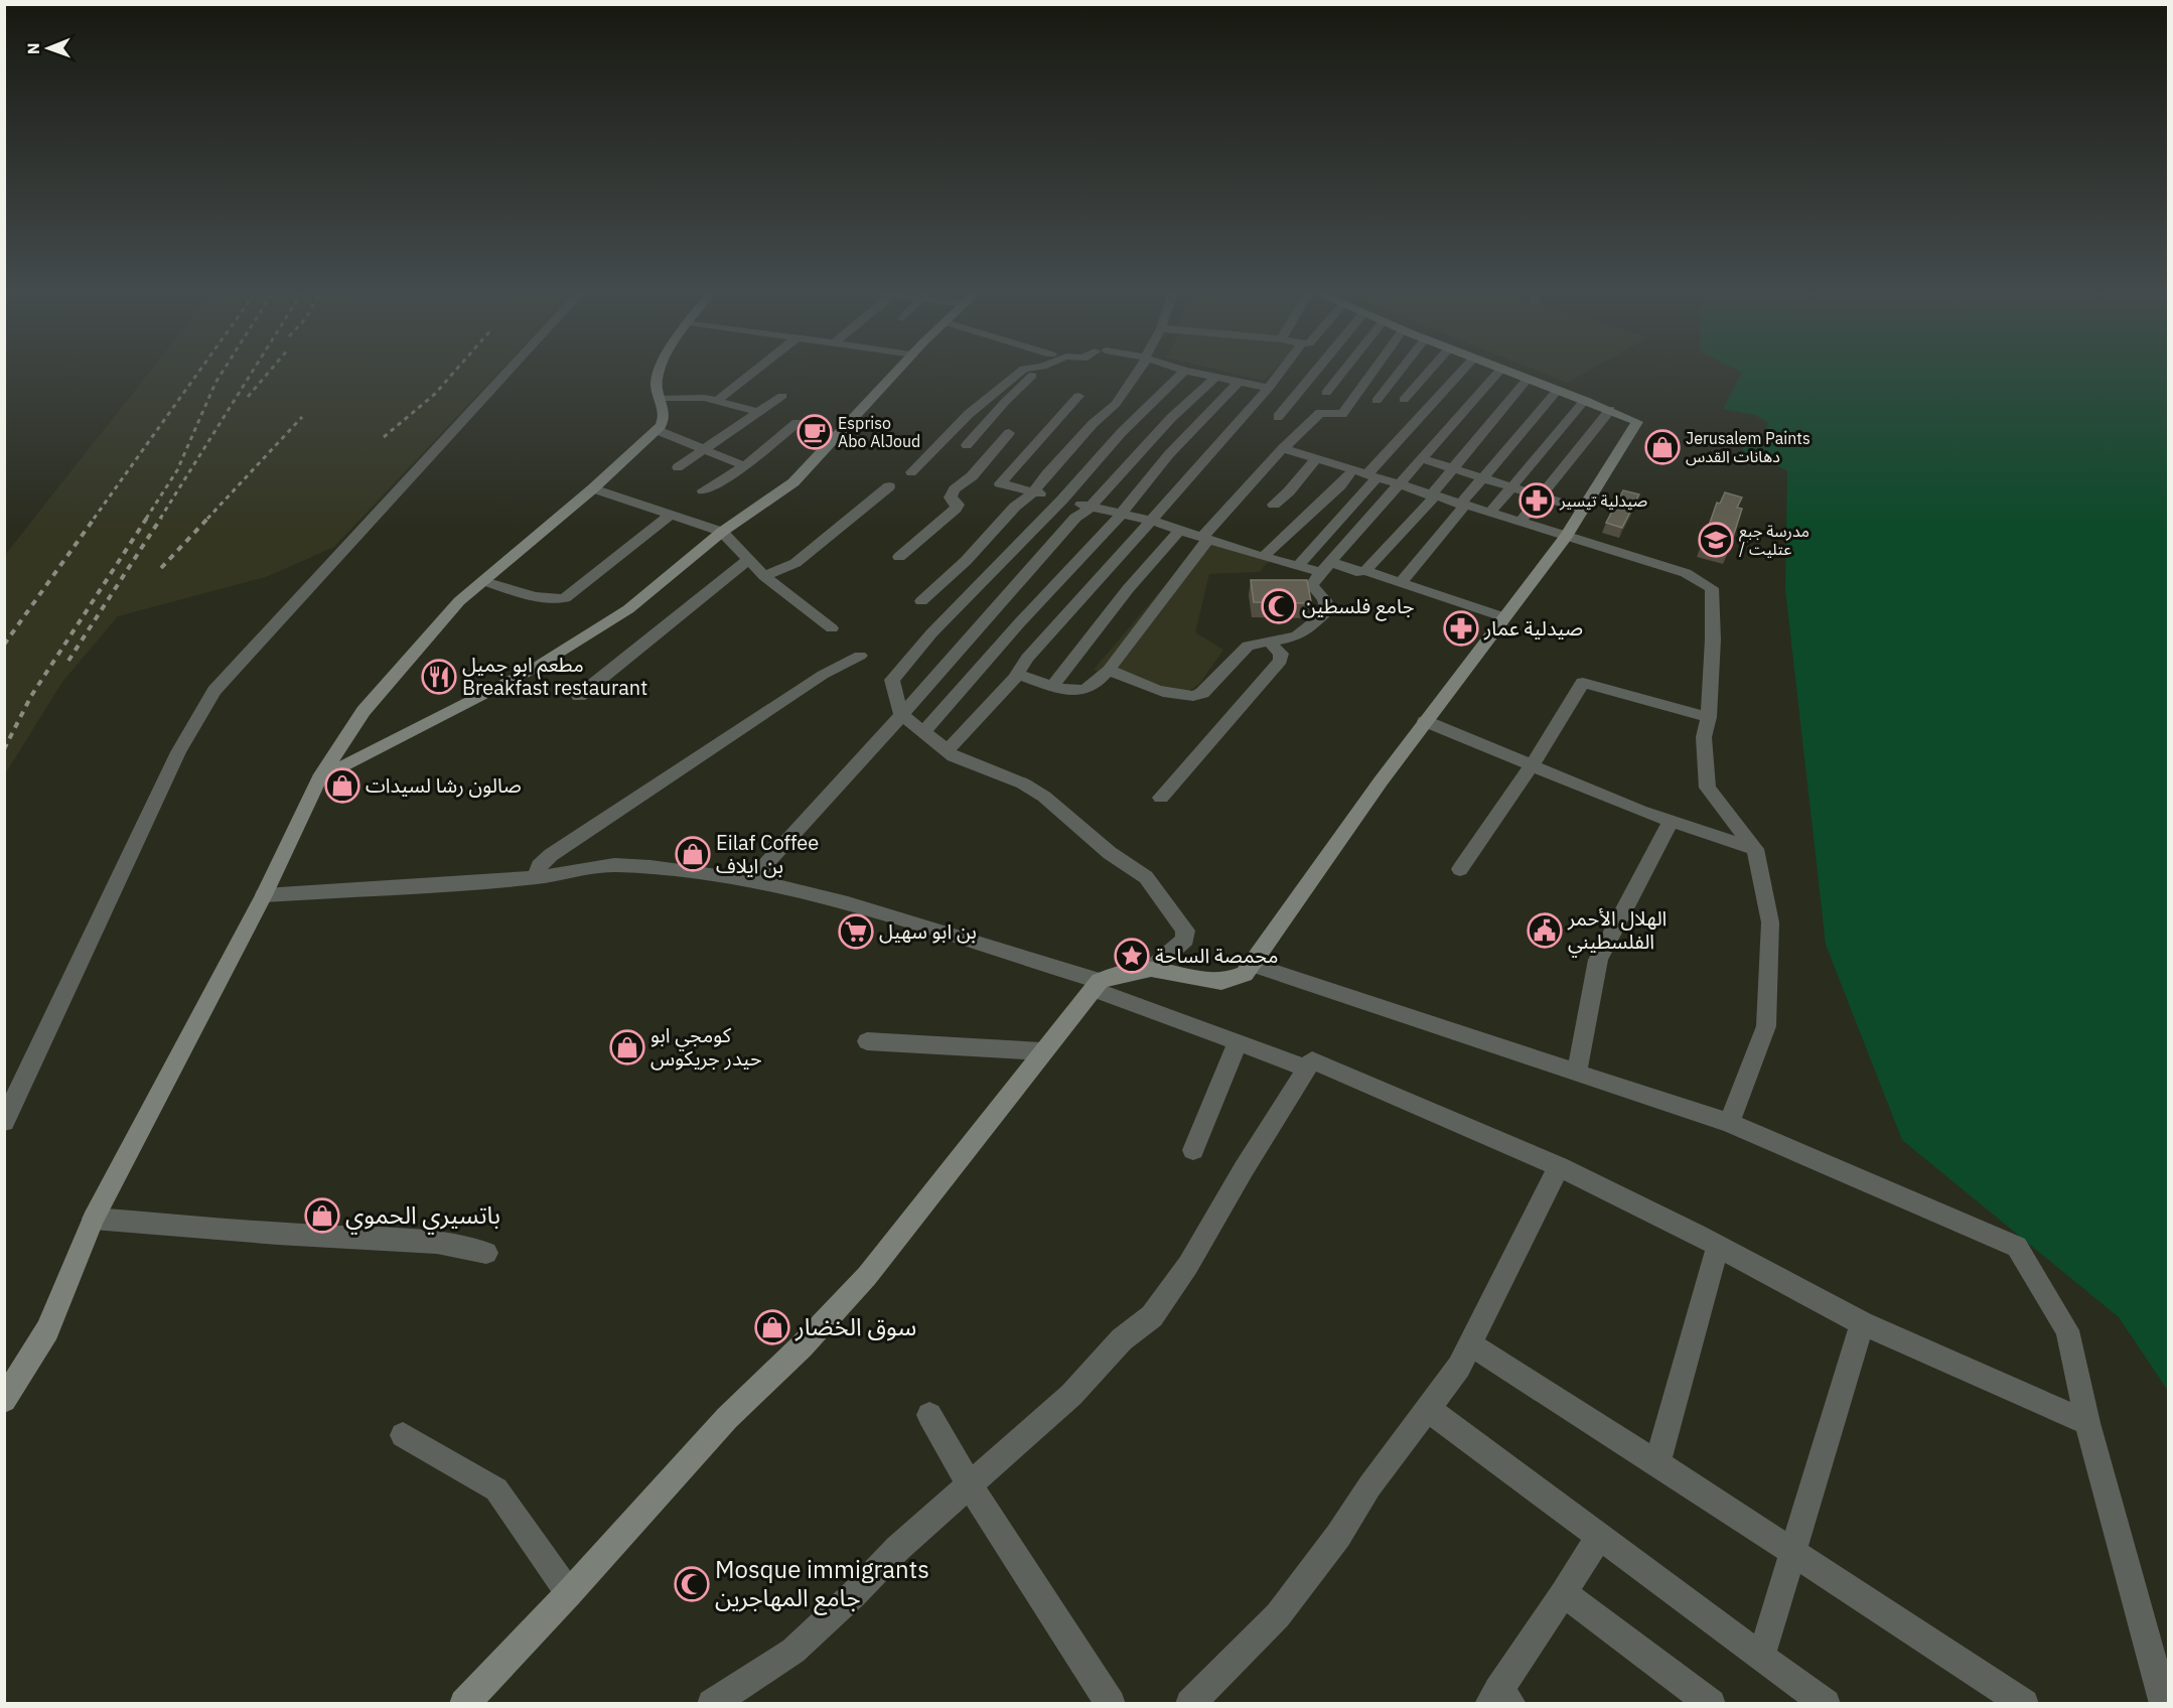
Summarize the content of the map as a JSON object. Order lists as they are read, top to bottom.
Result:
{
  "places": {
    "cafe": ["Espriso Abo AlJoud"],
    "shop": [
      "Jerusalem Paints دهانات القدس",
      "صالون رشا لسيدات",
      "Eilaf Coffee بن ايلاف",
      "كومجي ابو حيدر جريكوس",
      "باتسيري الحموي",
      "سوق الخضار"
    ],
    "pharmacy": ["صيدلية تيسير", "صيدلية عمار"],
    "school or university": ["مدرسة جبع / عتليت"],
    "mosque": ["جامع فلسطين", "Mosque immigrants جامع المهاجرين"],
    "restaurant": ["مطعم ابو جميل Breakfast restaurant"],
    "public building": ["الهلال الأحمر الفلسطيني"],
    "supermarket": ["بن ابو سهيل"],
    "place": ["محمصة الساحة"]
  },
  "north": "left"
}
